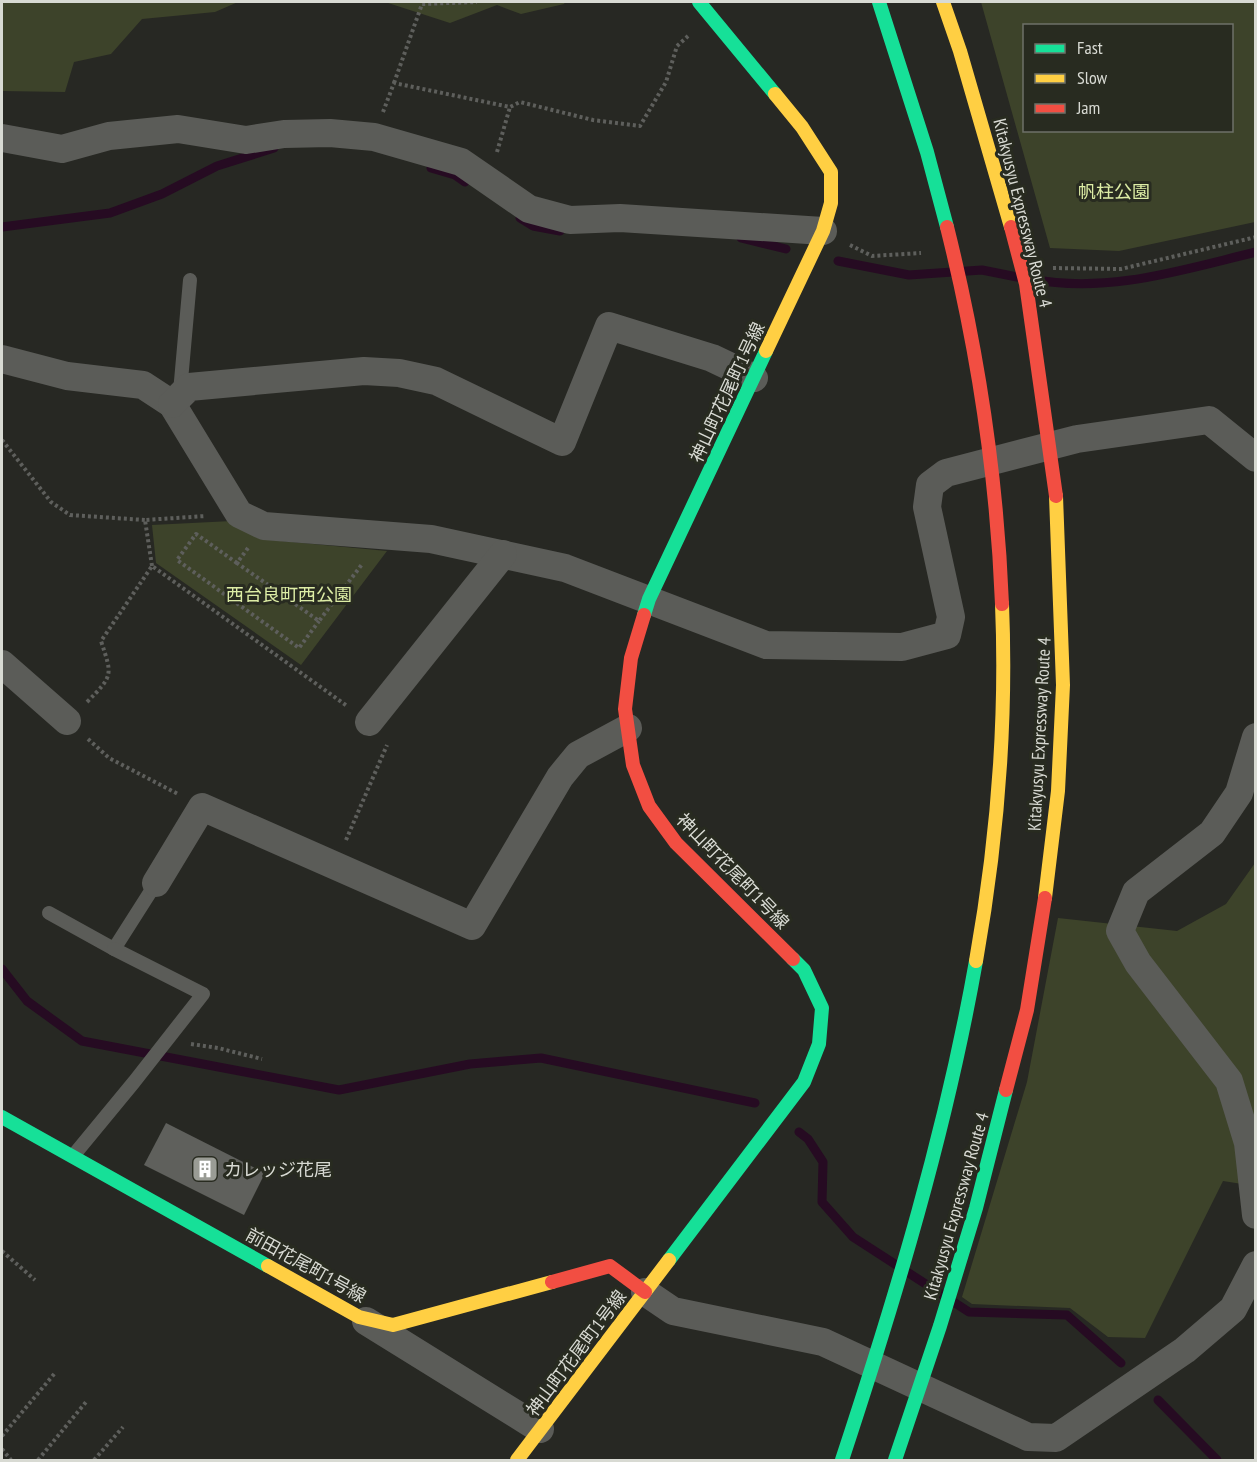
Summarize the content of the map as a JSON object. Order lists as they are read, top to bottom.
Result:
{
  "streets": {
    "main road": ["Kitakyusyu Expressway Route 4", "神山町花尾町1号線", "前田花尾町1号線"]
  },
  "crossings": [
    ["神山町花尾町1号線", "前田花尾町1号線"]
  ],
  "parks": ["帆柱公園", "西台良町西公園"],
  "places": {
    "building": ["カレッジ花尾"]
  },
  "legend": ["Fast", "Slow", "Jam"]
}
